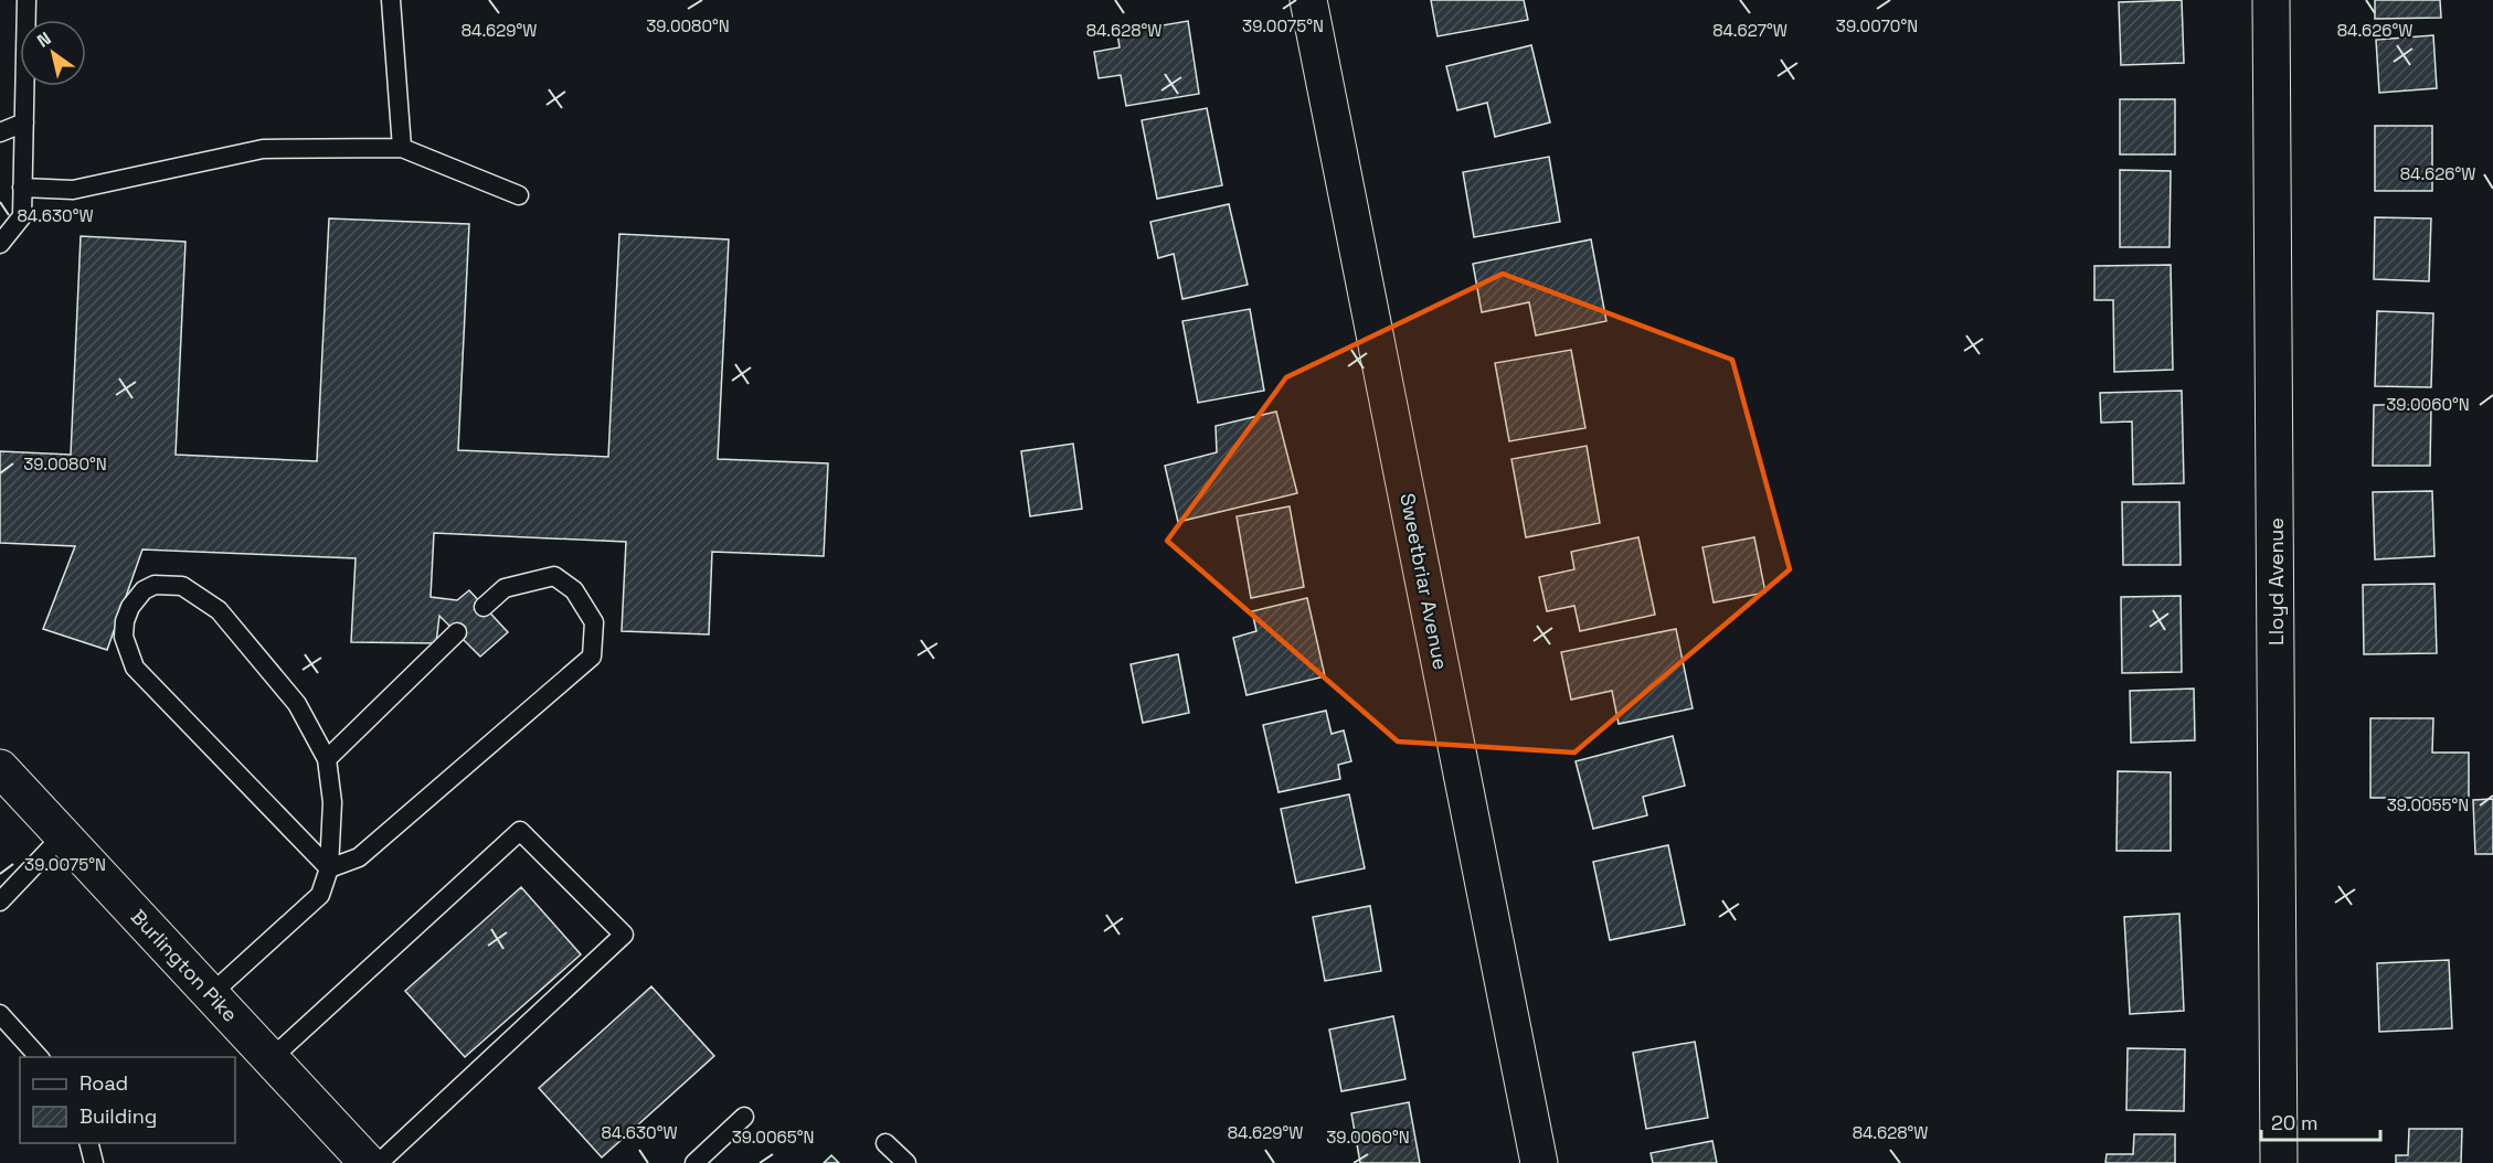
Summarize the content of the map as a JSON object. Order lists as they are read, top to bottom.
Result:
{
  "streets": {
    "street": ["Sweetbriar Avenue", "Lloyd Avenue", "Burlington Pike"]
  },
  "legend": ["Road", "Building"],
  "scale_bar": "20 m",
  "north": "top left",
  "coordinates": [
    "39.0080°N",
    "39.0075°N",
    "39.0070°N",
    "84.629°W",
    "84.628°W",
    "84.627°W",
    "84.626°W",
    "84.630°W",
    "39.0060°N",
    "39.0055°N",
    "39.0065°N"
  ]
}
